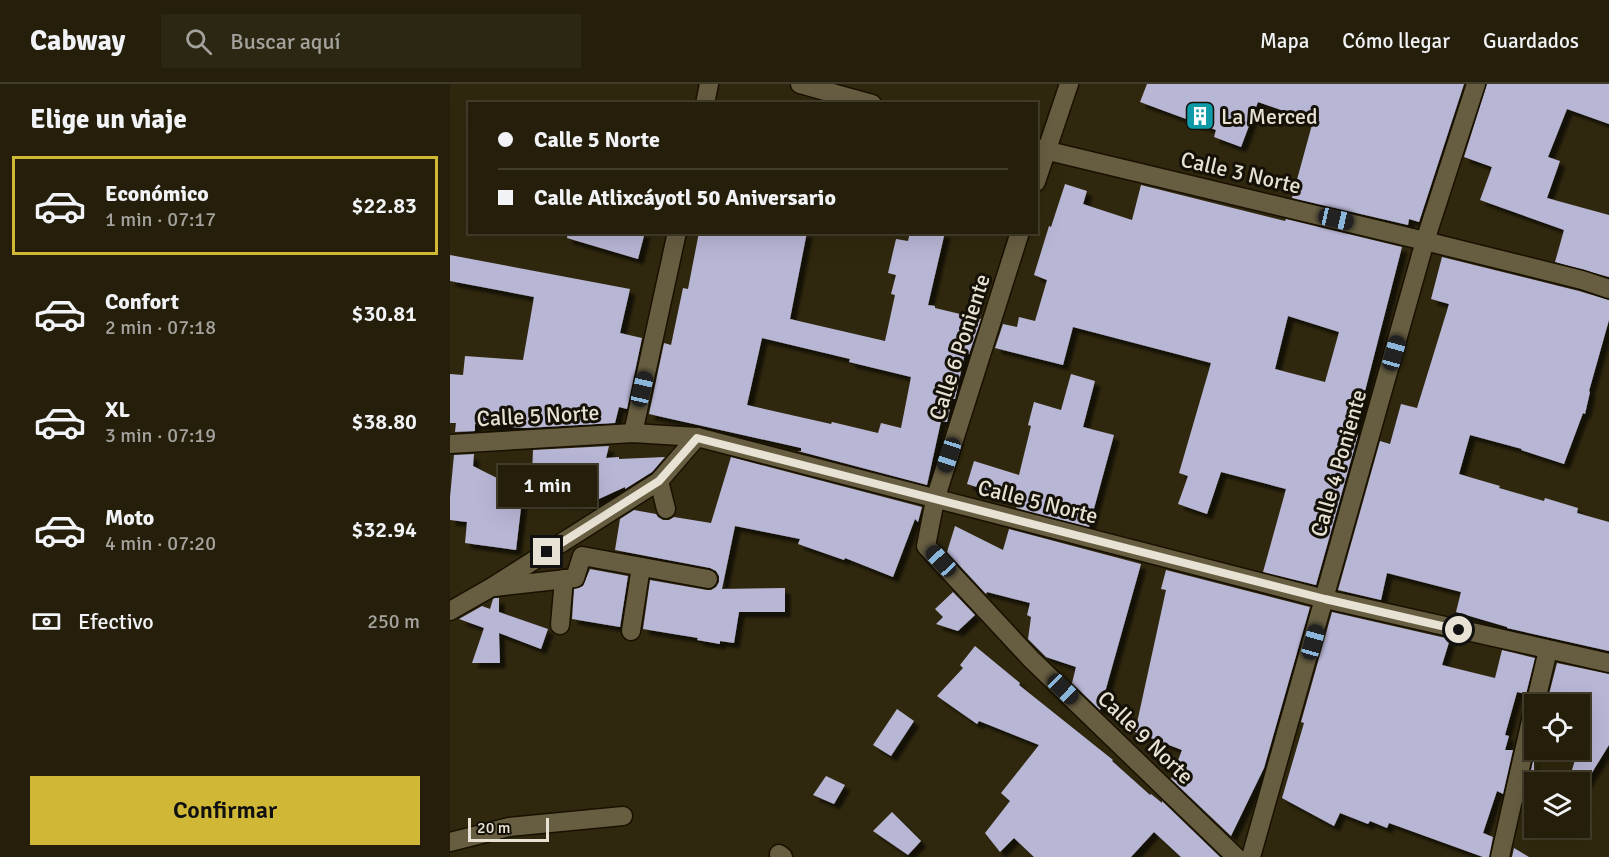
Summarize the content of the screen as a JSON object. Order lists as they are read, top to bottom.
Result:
{
  "streets": {
    "street": [
      "Calle 3 Norte",
      "Calle 6 Poniente",
      "Calle 5 Norte",
      "Calle 4 Poniente",
      "Calle 9 Norte"
    ]
  },
  "crossings": [
    ["Calle 3 Norte", "Calle 4 Poniente"],
    ["Calle 6 Poniente", "Calle 5 Norte"],
    ["Calle 6 Poniente", "Calle 9 Norte"],
    ["Calle 5 Norte", "Calle 4 Poniente"]
  ],
  "places": {
    "building": ["La Merced"]
  },
  "scale_bar": "20 m",
  "page": {
    "header": "Cabway",
    "search": "Buscar aquí",
    "nav": ["Mapa", "Cómo llegar", "Guardados"],
    "heading": "Elige un viaje",
    "banner": ["Calle 5 Norte", "Calle Atlixcáyotl 50 Aniversario"],
    "list": [
      {
        "name": "Económico",
        "note": "1 min · 07:17",
        "value": "$22.83"
      },
      {
        "name": "Confort",
        "note": "2 min · 07:18",
        "value": "$30.81"
      },
      {
        "name": "XL",
        "note": "3 min · 07:19",
        "value": "$38.80"
      },
      {
        "name": "Moto",
        "note": "4 min · 07:20",
        "value": "$32.94"
      }
    ],
    "bubble": "1 min",
    "pay": ["Efectivo", "250 m"],
    "buttons": "Confirmar",
    "scale": "20 m"
  }
}
